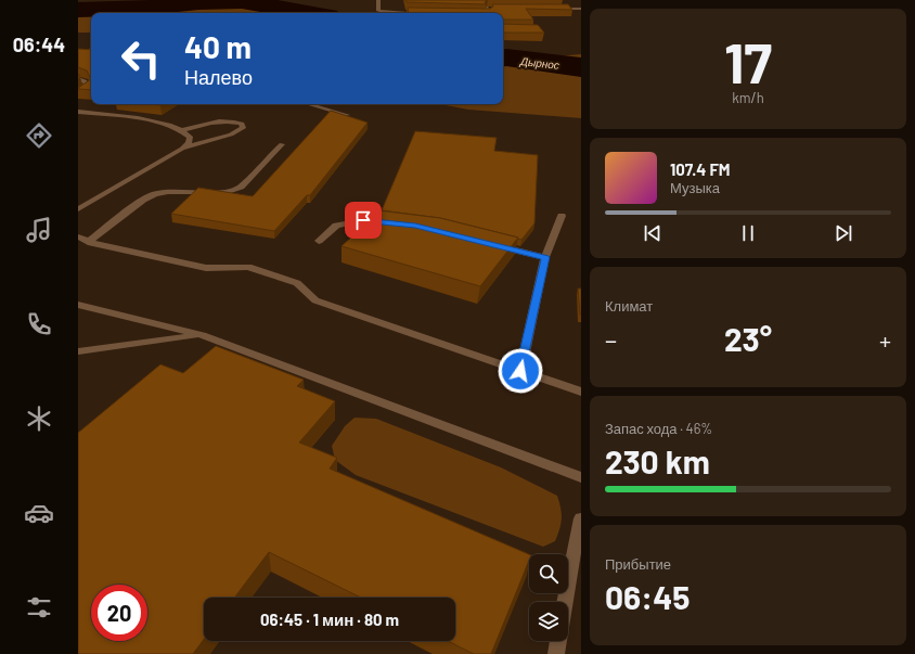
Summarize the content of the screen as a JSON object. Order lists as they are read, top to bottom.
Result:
{
  "water": ["Дырнос"],
  "page": {
    "tabs": "06:44",
    "tile": [
      ["17", "km/h"],
      "Климат",
      ["Запас хода · 46%", "230 km"],
      ["Прибытие", "06:45"]
    ],
    "turn": ["40 m", "Налево"],
    "song": ["107.4 FM", "Музыка"],
    "heat": ["−", "23°", "+"],
    "limit": "20",
    "trip": "06:45 · 1 мин · 80 m"
  }
}
